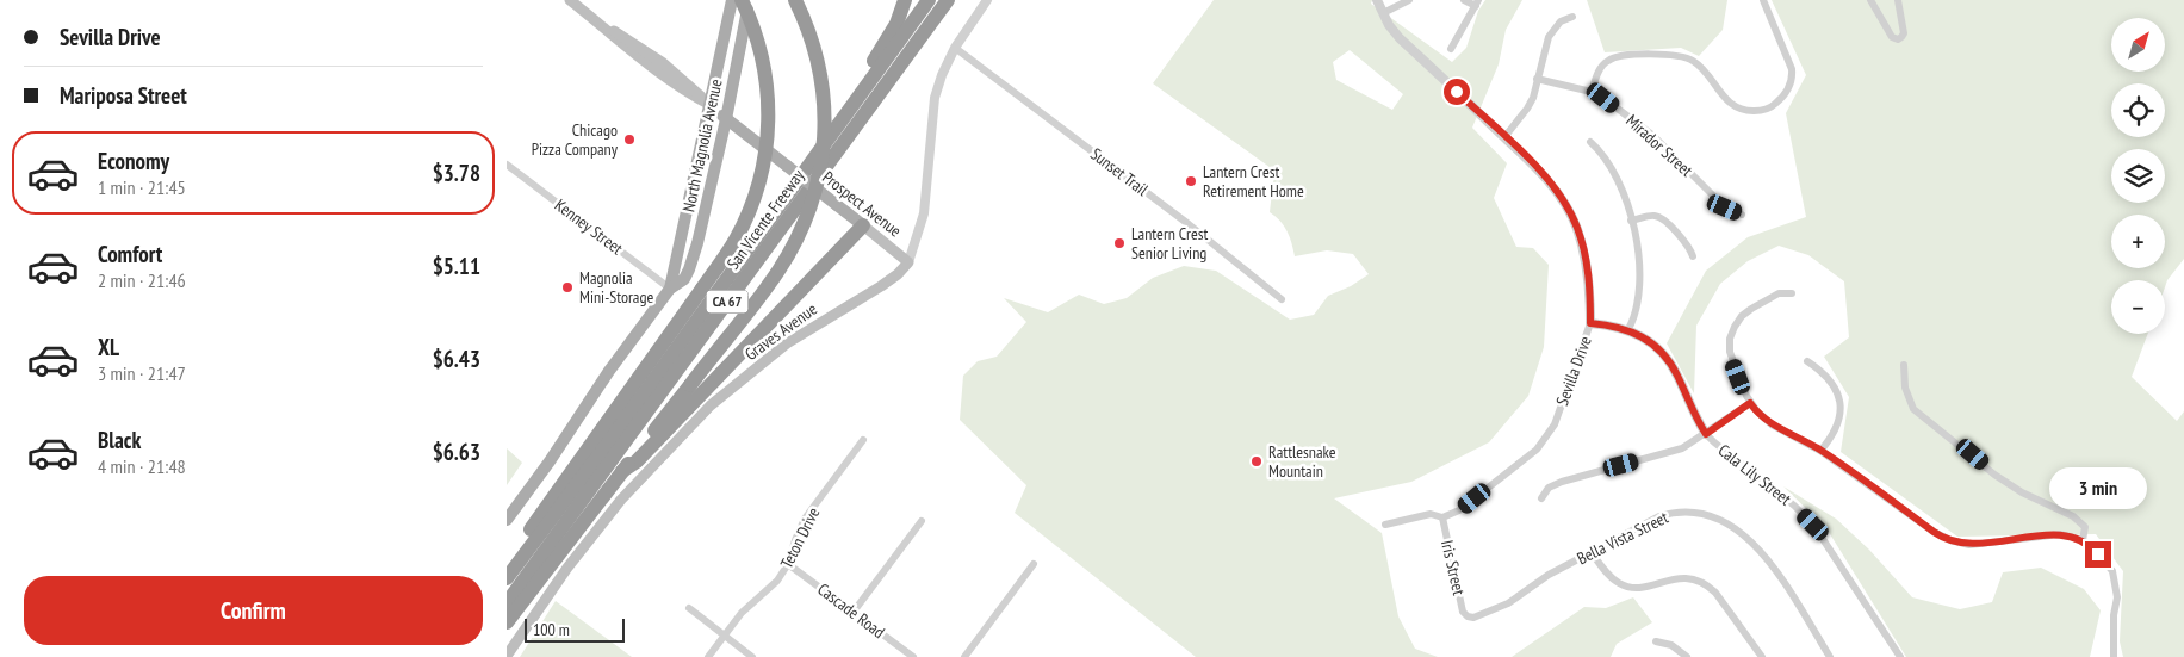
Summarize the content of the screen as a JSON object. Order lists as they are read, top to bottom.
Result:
{
  "streets": {
    "highway": ["San Vicente Freeway", "CA 67"],
    "main road": ["North Magnolia Avenue", "Prospect Avenue", "Graves Avenue"],
    "street": [
      "Mirador Street",
      "Sunset Trail",
      "Kenney Street",
      "Sevilla Drive",
      "Cala Lily Street",
      "Teton Drive",
      "Bella Vista Street",
      "Iris Street",
      "Cascade Road"
    ]
  },
  "crossings": [
    ["North Magnolia Avenue", "Prospect Avenue"],
    ["North Magnolia Avenue", "Kenney Street"],
    ["Prospect Avenue", "Graves Avenue"],
    ["Sevilla Drive", "Cala Lily Street"],
    ["Sevilla Drive", "Iris Street"],
    ["Teton Drive", "Cascade Road"],
    ["Bella Vista Street", "Iris Street"]
  ],
  "places": [
    "Chicago Pizza Company",
    "Lantern Crest Retirement Home",
    "Lantern Crest Senior Living",
    "Magnolia Mini-Storage",
    "Rattlesnake Mountain"
  ],
  "scale_bar": "100 m",
  "north": "top right",
  "page": {
    "banner": ["Sevilla Drive", "Mariposa Street"],
    "map_buttons": ["+", "−"],
    "list": [
      {
        "name": "Economy",
        "note": "1 min · 21:45",
        "value": "$3.78"
      },
      {
        "name": "Comfort",
        "note": "2 min · 21:46",
        "value": "$5.11"
      },
      {
        "name": "XL",
        "note": "3 min · 21:47",
        "value": "$6.43"
      },
      {
        "name": "Black",
        "note": "4 min · 21:48",
        "value": "$6.63"
      }
    ],
    "bubble": "3 min",
    "buttons": "Confirm",
    "scale": "100 m"
  }
}
